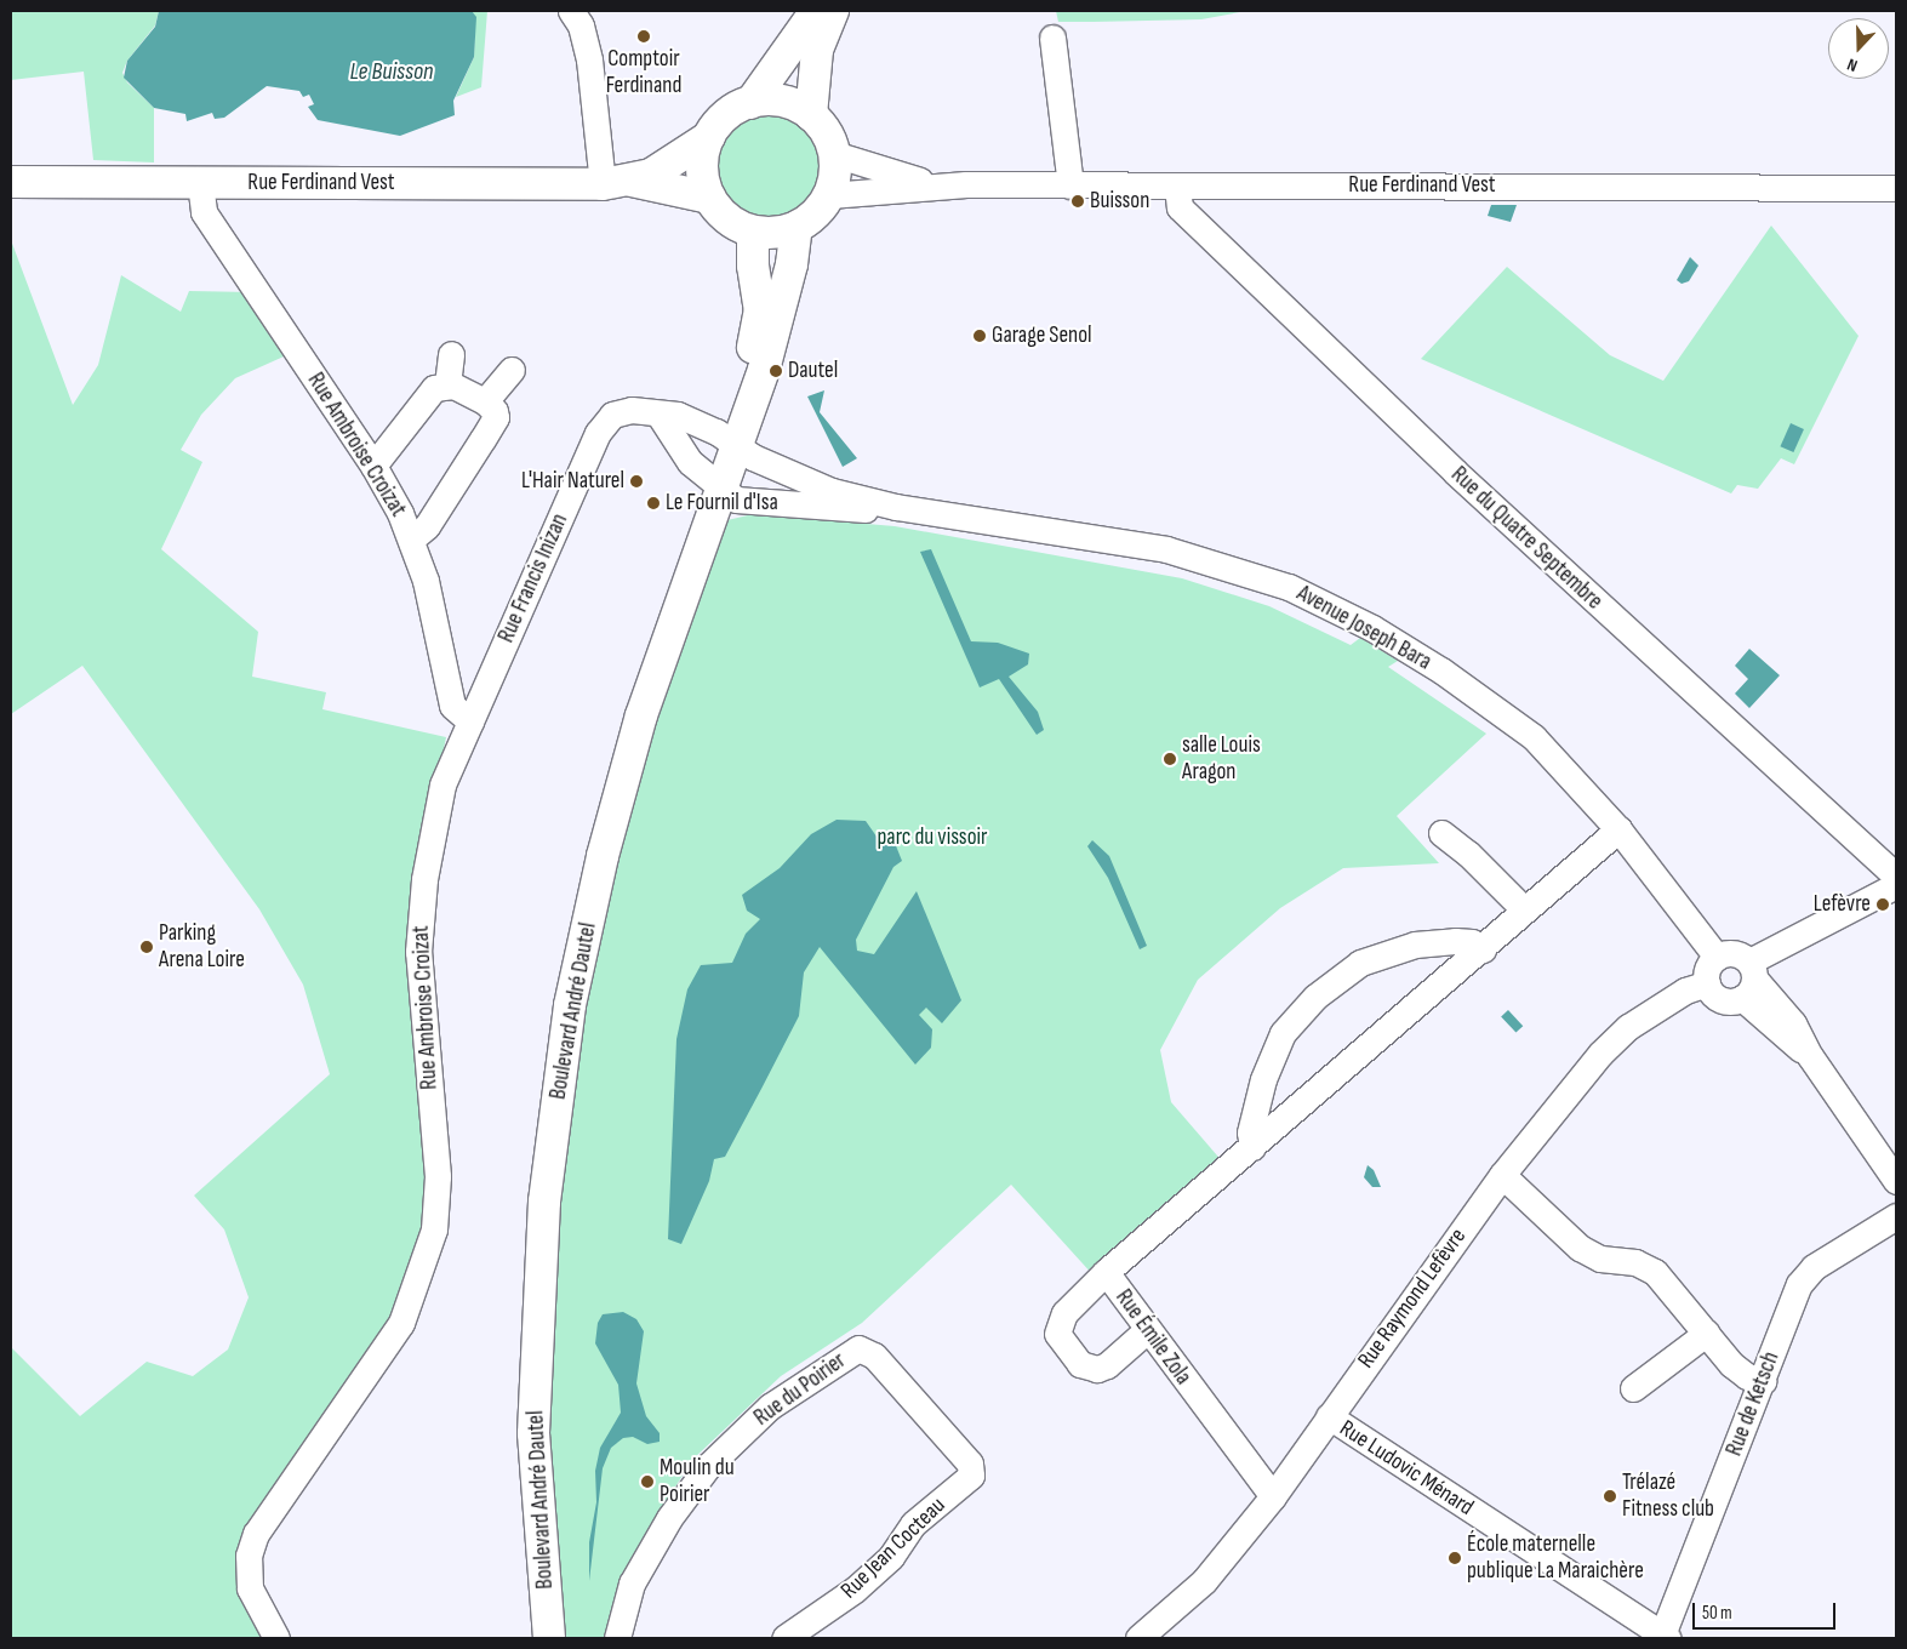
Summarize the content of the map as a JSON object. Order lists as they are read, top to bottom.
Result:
{
  "streets": {
    "main road": ["Rue Ferdinand Vest", "Boulevard André Dautel"],
    "street": [
      "Rue Ambroise Croizat",
      "Rue du Quatre Septembre",
      "Rue Francis Inizan",
      "Avenue Joseph Bara",
      "Rue Raymond Lefèvre",
      "Rue Émile Zola",
      "Rue du Poirier",
      "Rue de Ketsch",
      "Rue Ludovic Ménard",
      "Rue Jean Cocteau"
    ]
  },
  "crossings": [
    ["Rue Ferdinand Vest", "Rue Ambroise Croizat"],
    ["Rue Ferdinand Vest", "Rue du Quatre Septembre"],
    ["Rue Ferdinand Vest", "Boulevard André Dautel"],
    ["Rue Ambroise Croizat", "Rue Francis Inizan"],
    ["Rue Francis Inizan", "Avenue Joseph Bara"],
    ["Rue Francis Inizan", "Boulevard André Dautel"],
    ["Avenue Joseph Bara", "Boulevard André Dautel"],
    ["Avenue Joseph Bara", "Rue Émile Zola"],
    ["Rue Raymond Lefèvre", "Rue Émile Zola"],
    ["Rue Raymond Lefèvre", "Rue Ludovic Ménard"],
    ["Rue du Poirier", "Rue Jean Cocteau"],
    ["Rue de Ketsch", "Rue Ludovic Ménard"]
  ],
  "water": ["Le Buisson"],
  "parks": ["parc du vissoir"],
  "places": [
    "Comptoir Ferdinand",
    "Buisson",
    "Garage Senol",
    "Dautel",
    "L'Hair Naturel",
    "Le Fournil d'Isa",
    "salle Louis Aragon",
    "Lefèvre",
    "Parking Arena Loire",
    "Moulin du Poirier",
    "Trélazé Fitness club",
    "École maternelle publique La Maraichère"
  ],
  "scale_bar": "50 m",
  "north": "bottom"
}
